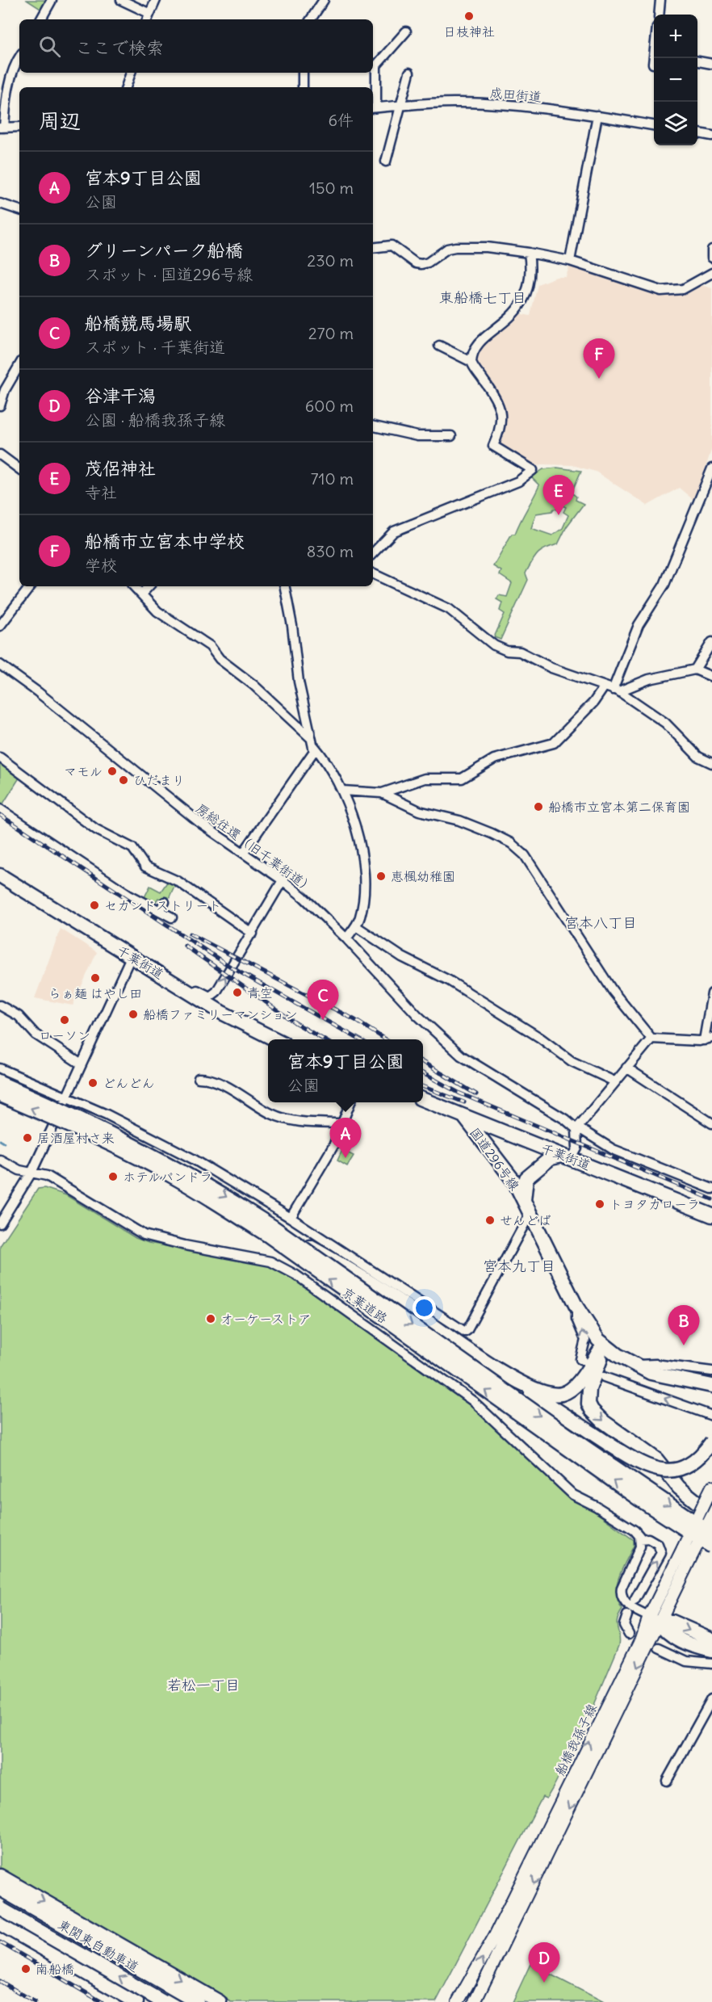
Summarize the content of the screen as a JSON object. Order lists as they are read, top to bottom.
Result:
{
  "streets": {
    "highway": [
      "千葉街道",
      "国道296号線",
      "京葉道路",
      "東関東自動車道"
    ],
    "main road": ["船橋我孫子線"],
    "street": ["成田街道", "房総往還（旧千葉街道）"]
  },
  "crossings": [
    ["千葉街道", "国道296号線"]
  ],
  "districts": [
    "東船橋七丁目",
    "宮本八丁目",
    "宮本九丁目",
    "若松一丁目"
  ],
  "places": [
    "日枝神社",
    "マモル",
    "ひだまり",
    "船橋市立宮本第二保育園",
    "恵楓幼稚園",
    "セカンドストリート",
    "らぁ麺 はやし田",
    "青空",
    "船橋ファミリーマンション",
    "ローソン",
    "どんどん",
    "居酒屋村さ来",
    "ホテルパンドラ",
    "トヨタカローラ",
    "せんどば",
    "オーケーストア",
    "南船橋"
  ],
  "page": {
    "map_buttons": ["+", "−"],
    "search": "ここで検索",
    "heading": ["周辺", "6件"],
    "list": [
      {
        "mark": "A",
        "name": "宮本9丁目公園",
        "note": "公園",
        "value": "150 m"
      },
      {
        "mark": "B",
        "name": "グリーンパーク船橋",
        "note": "スポット · 国道296号線",
        "value": "230 m"
      },
      {
        "mark": "C",
        "name": "船橋競馬場駅",
        "note": "スポット · 千葉街道",
        "value": "270 m"
      },
      {
        "mark": "D",
        "name": "谷津干潟",
        "note": "公園 · 船橋我孫子線",
        "value": "600 m"
      },
      {
        "mark": "E",
        "name": "茂侶神社",
        "note": "寺社",
        "value": "710 m"
      },
      {
        "mark": "F",
        "name": "船橋市立宮本中学校",
        "note": "学校",
        "value": "830 m"
      }
    ],
    "pins": [
      "F",
      "E",
      "C",
      "A",
      "B",
      "D"
    ],
    "popup": ["宮本9丁目公園", "公園"]
  }
}
